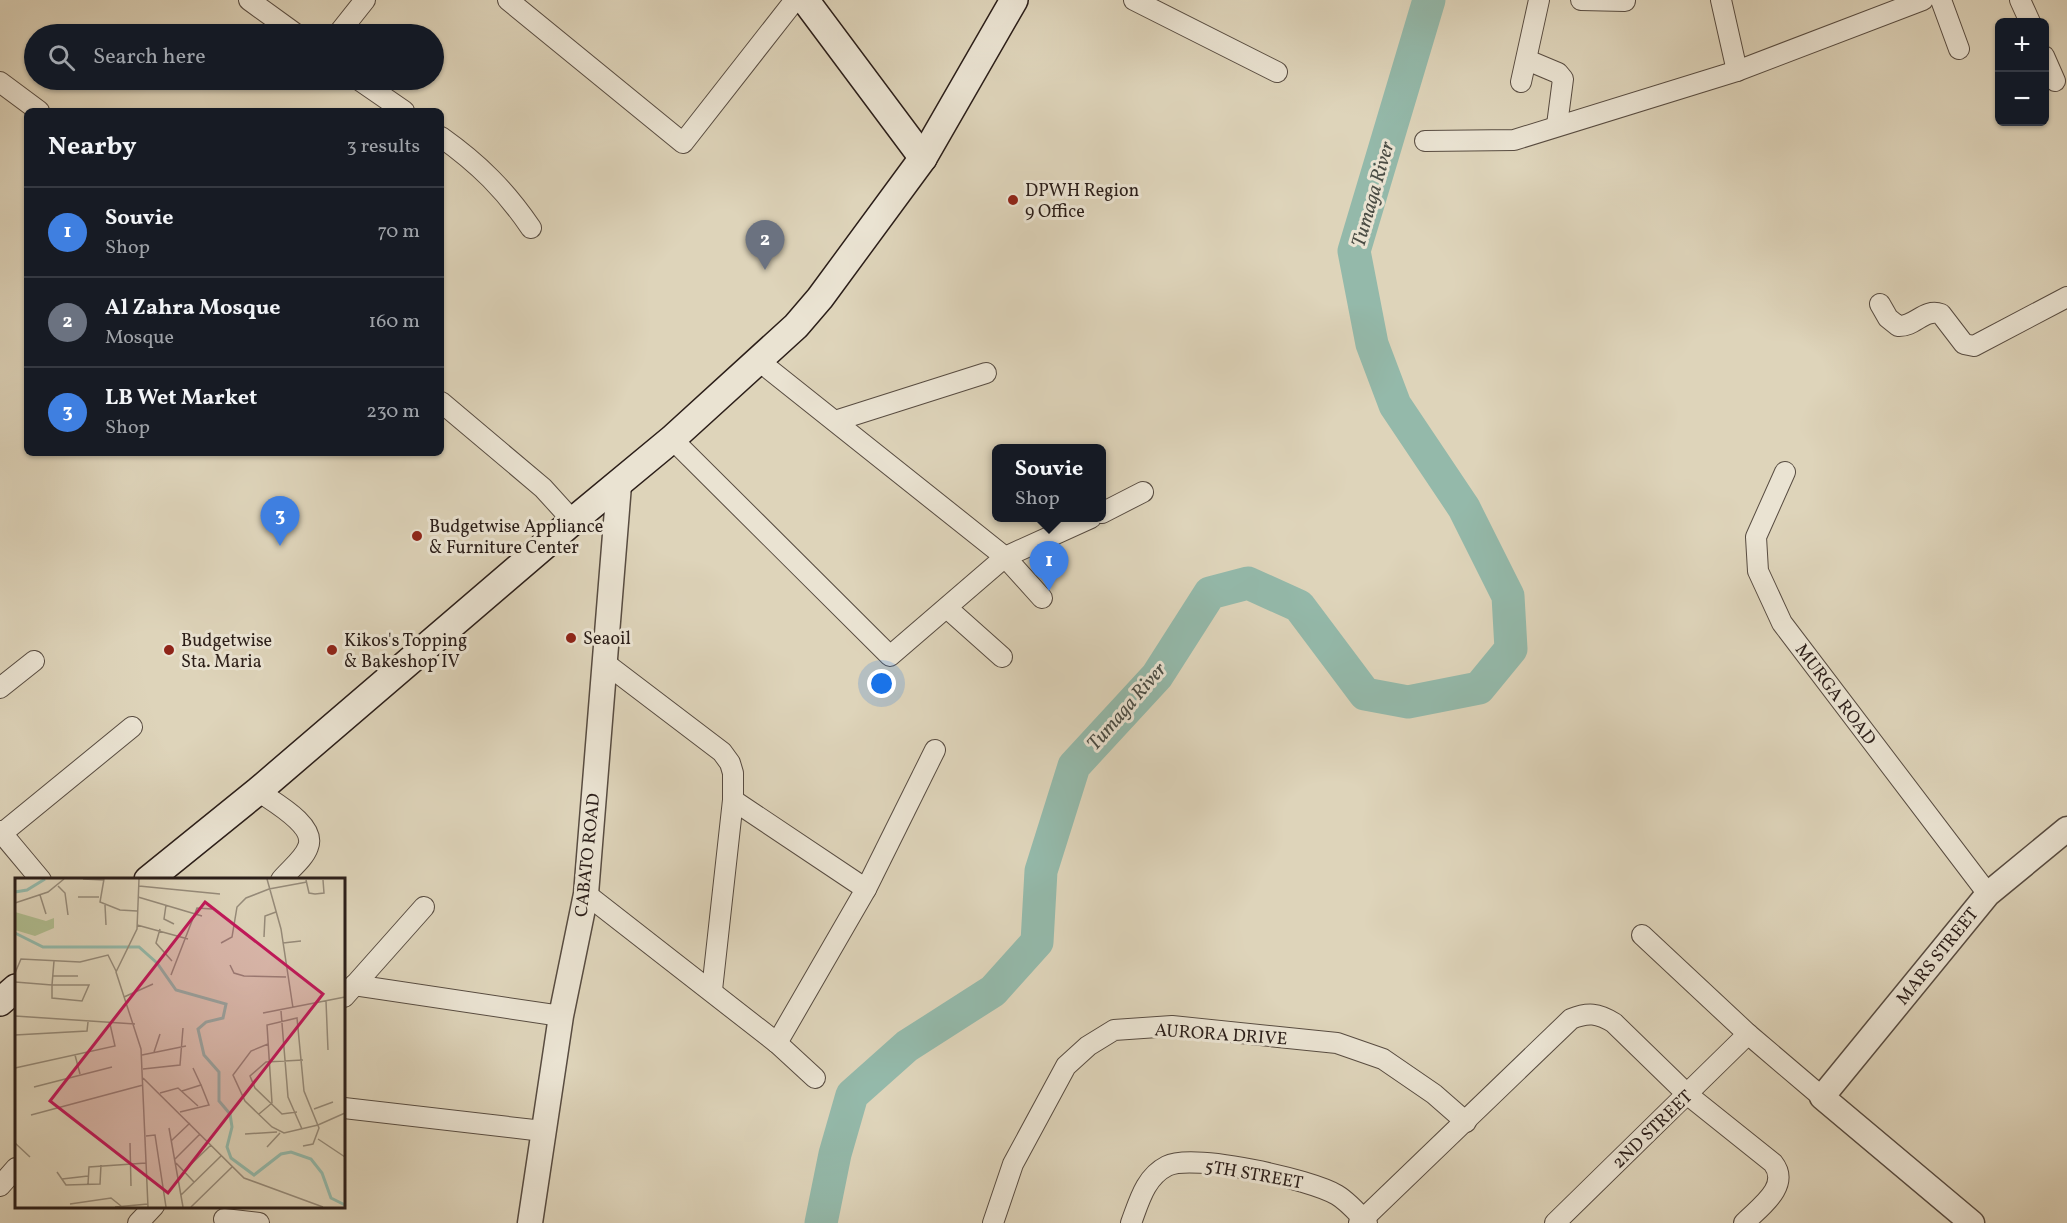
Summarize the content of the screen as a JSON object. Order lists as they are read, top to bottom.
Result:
{
  "streets": {
    "street": [
      "MURGA ROAD",
      "CABATO ROAD",
      "MARS STREET",
      "AURORA DRIVE",
      "2ND STREET",
      "5TH STREET"
    ]
  },
  "crossings": [
    ["MURGA ROAD", "MARS STREET"]
  ],
  "water": ["Tumaga River"],
  "places": [
    "DPWH Region 9 Office",
    "Budgetwise Appliance & Furniture Center",
    "Seaoil",
    "Budgetwise Sta. Maria",
    "Kikos's Topping & Bakeshop IV"
  ],
  "page": {
    "map_buttons": ["+", "−"],
    "search": "Search here",
    "heading": ["Nearby", "3 results"],
    "list": [
      {
        "mark": "1",
        "name": "Souvie",
        "note": "Shop",
        "value": "70 m"
      },
      {
        "mark": "2",
        "name": "Al Zahra Mosque",
        "note": "Mosque",
        "value": "160 m"
      },
      {
        "mark": "3",
        "name": "LB Wet Market",
        "note": "Shop",
        "value": "230 m"
      }
    ],
    "pins": ["2", "3", "1"],
    "popup": ["Souvie", "Shop"]
  }
}
